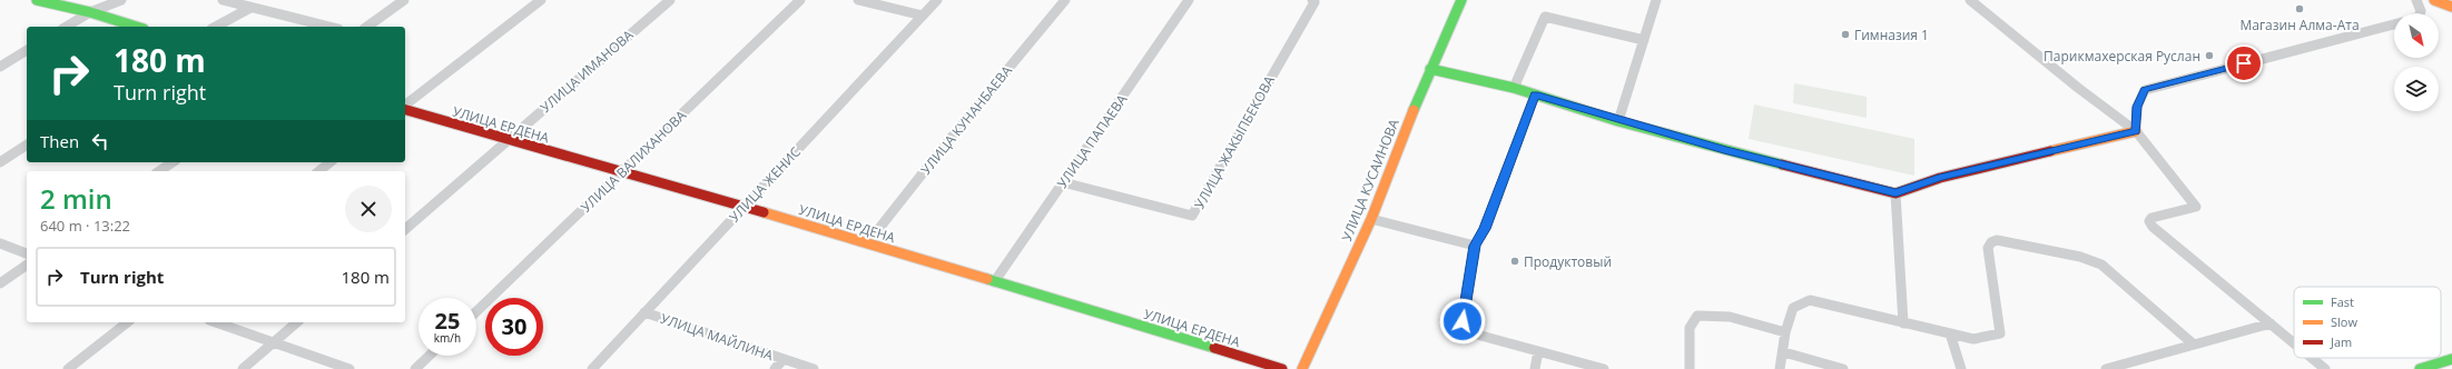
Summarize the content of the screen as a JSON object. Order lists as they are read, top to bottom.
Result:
{
  "streets": {
    "street": [
      "УЛИЦА ИМАНОВА",
      "УЛИЦА КУНАНБАЕВА",
      "УЛИЦА ЕРДЕНА",
      "УЛИЦА ПАПАЕВА",
      "УЛИЦА ЖАКЫПБЕКОВА",
      "УЛИЦА ВАЛИХАНОВА",
      "УЛИЦА КУСАИНОВА",
      "УЛИЦА ЖЕНИС",
      "УЛИЦА МАЙЛИНА"
    ]
  },
  "crossings": [
    ["УЛИЦА ИМАНОВА", "УЛИЦА ЕРДЕНА"],
    ["УЛИЦА КУНАНБАЕВА", "УЛИЦА ЕРДЕНА"],
    ["УЛИЦА ЕРДЕНА", "УЛИЦА ПАПАЕВА"],
    ["УЛИЦА ЕРДЕНА", "УЛИЦА ВАЛИХАНОВА"],
    ["УЛИЦА ЕРДЕНА", "УЛИЦА ЖЕНИС"],
    ["УЛИЦА ПАПАЕВА", "УЛИЦА ЖАКЫПБЕКОВА"],
    ["УЛИЦА ЖЕНИС", "УЛИЦА МАЙЛИНА"]
  ],
  "places": [
    "Магазин Алма-Ата",
    "Гимназия 1",
    "Парикмахерская Руслан",
    "Продуктовый"
  ],
  "legend": ["Fast", "Slow", "Jam"],
  "north": "bottom right",
  "page": {
    "turn": ["180 m", "Turn right"],
    "then": "Then",
    "heading": ["2 min", "640 m · 13:22"],
    "list": [
      {
        "name": "Turn right",
        "value": "180 m"
      }
    ],
    "speed": "25 km/h",
    "limit": "30"
  }
}
